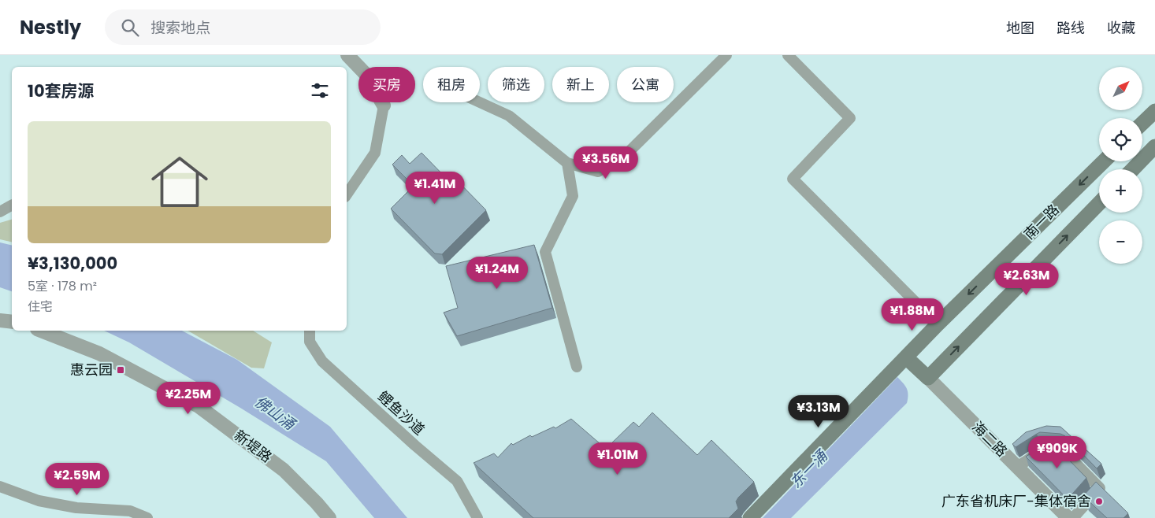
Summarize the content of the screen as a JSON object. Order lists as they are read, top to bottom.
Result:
{
  "streets": {
    "main road": ["南一路"],
    "street": ["鲤鱼沙道", "海二路", "新堤路"]
  },
  "crossings": [
    ["南一路", "海二路"]
  ],
  "water": ["佛山涌", "东一涌"],
  "places": {
    "transit": ["惠云园"],
    "other": ["广东省机床厂-集体宿舍"]
  },
  "north": "top right",
  "page": {
    "header": "Nestly",
    "search": "搜索地点",
    "nav": ["地图", "路线", "收藏"],
    "map_buttons": ["+", "−"],
    "chip": [
      "买房",
      "租房",
      "筛选",
      "新上",
      "公寓"
    ],
    "heading": "10套房源",
    "list": [
      {
        "name": "¥3,130,000",
        "note": "5室 · 178 m² · 住宅"
      }
    ],
    "price": [
      "¥3.56M",
      "¥1.41M",
      "¥1.24M",
      "¥2.63M",
      "¥1.88M",
      "¥2.25M",
      "¥3.13M",
      "¥909K",
      "¥1.01M",
      "¥2.59M"
    ]
  }
}
